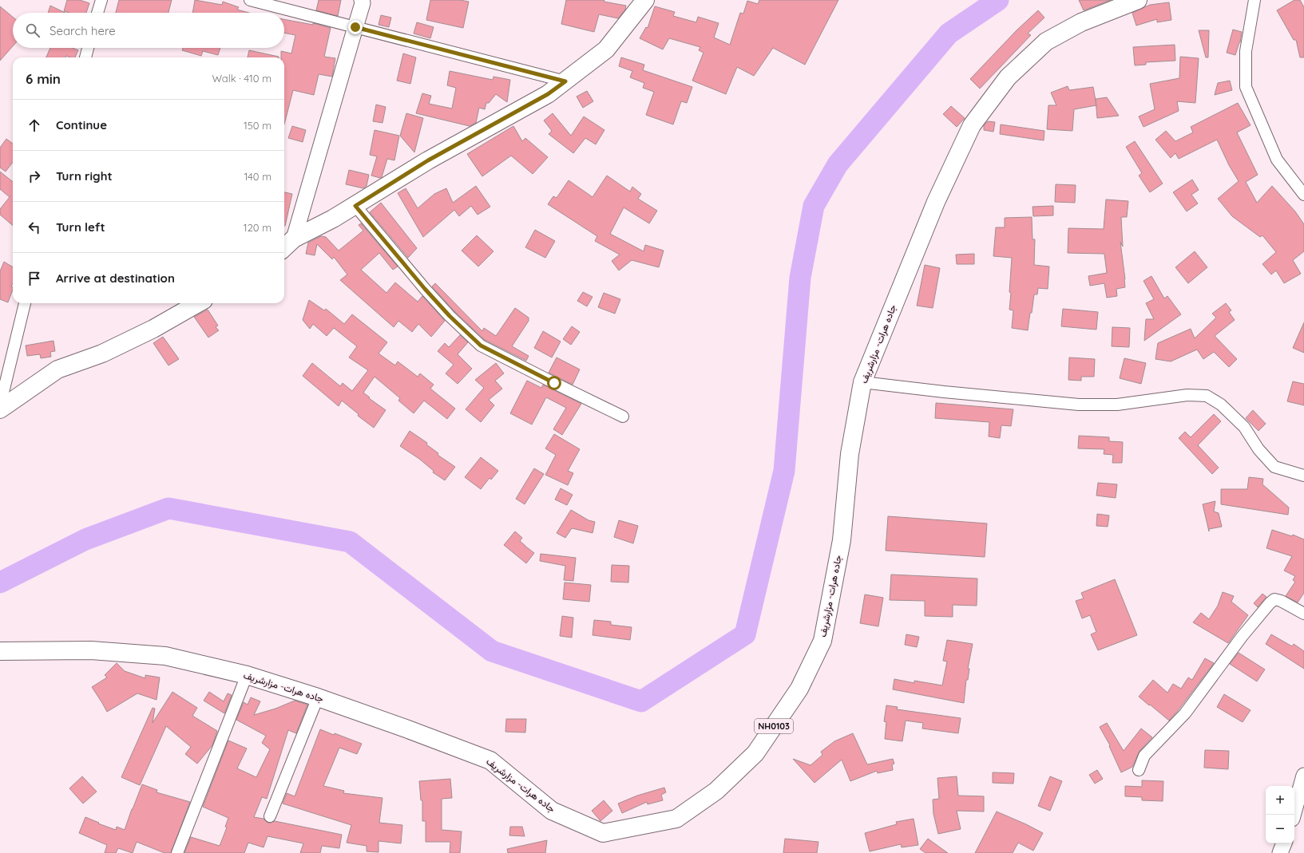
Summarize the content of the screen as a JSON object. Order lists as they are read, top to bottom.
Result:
{
  "streets": {
    "main road": ["جاده هرات- مزارشریف", "NH0103"]
  },
  "page": {
    "search": "Search here",
    "heading": ["6 min", "Walk · 410 m"],
    "list": [
      ["Continue", "150 m"],
      ["Turn right", "140 m"],
      ["Turn left", "120 m"],
      "Arrive at destination"
    ],
    "map_buttons": ["+", "−"]
  }
}
